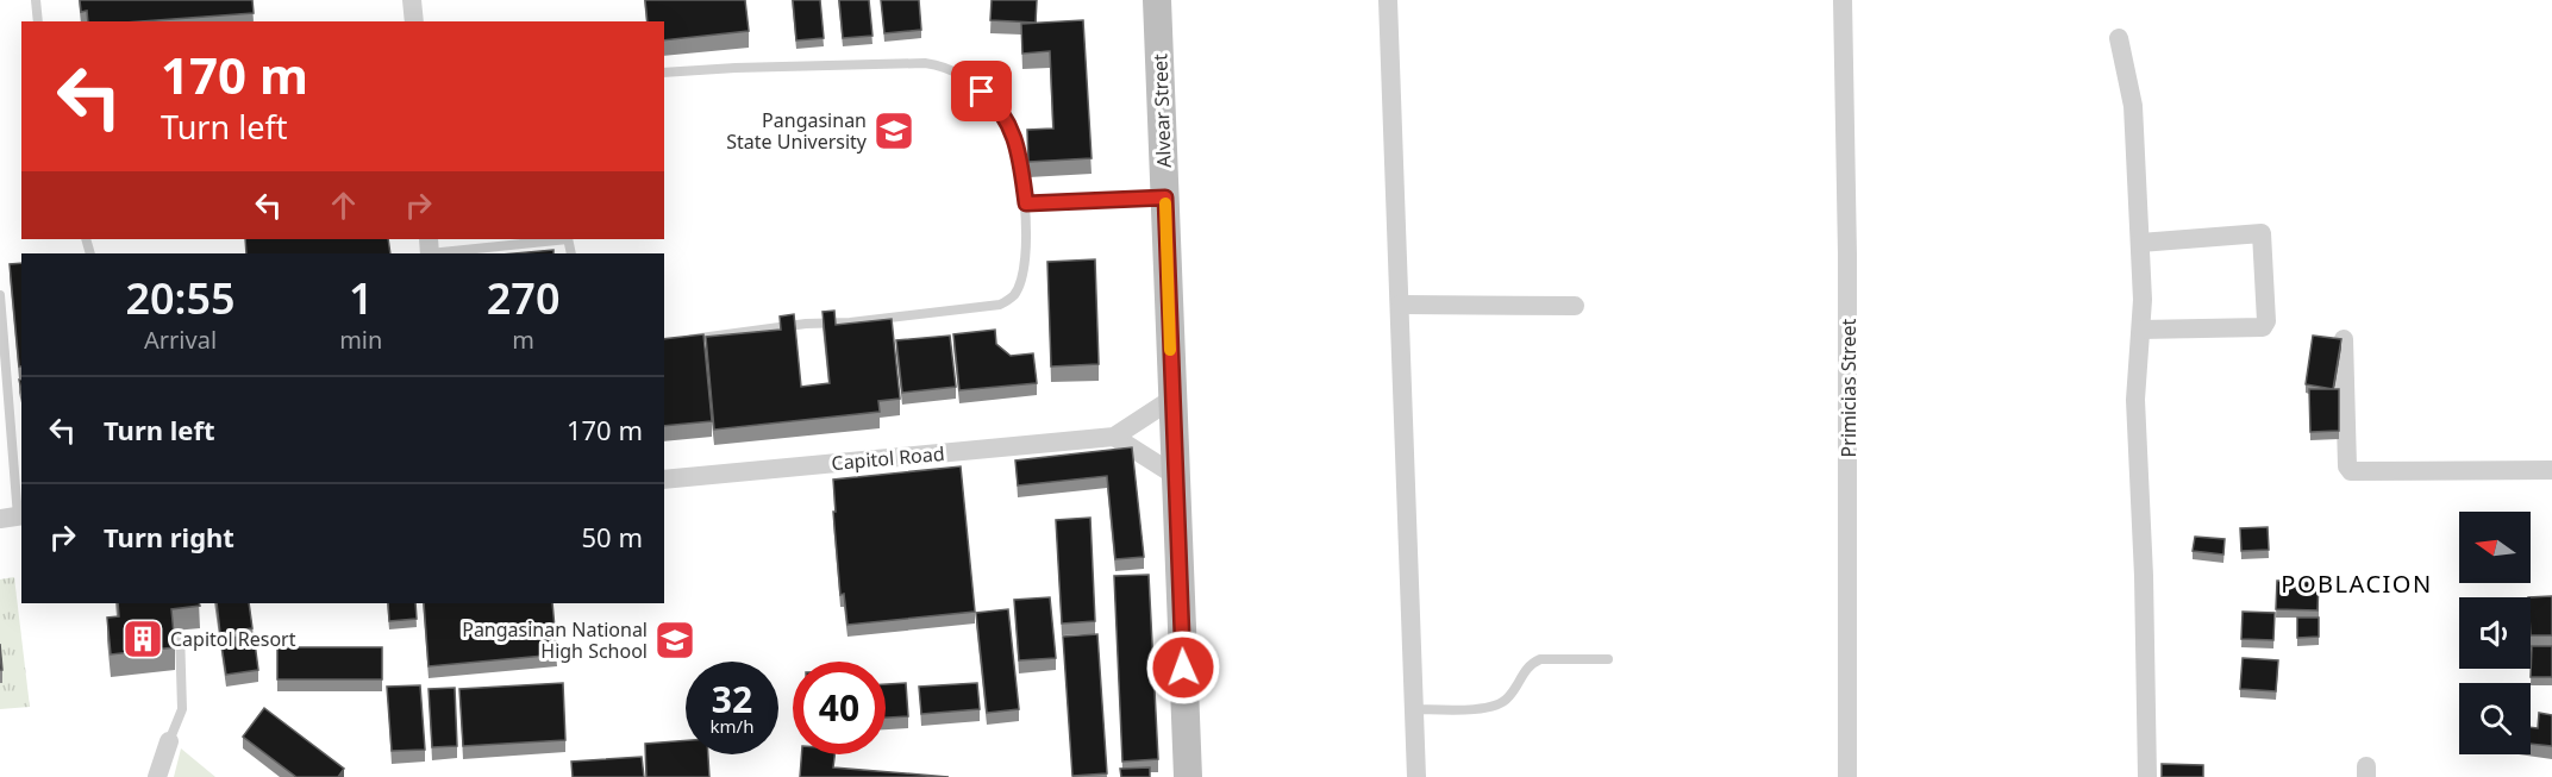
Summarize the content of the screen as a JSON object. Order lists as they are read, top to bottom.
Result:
{
  "streets": {
    "street": ["Alvear Street", "Primicias Street", "Capitol Road"]
  },
  "crossings": [
    ["Alvear Street", "Capitol Road"]
  ],
  "districts": ["POBLACION"],
  "places": {
    "school or university": ["Pangasinan State University", "Pangasinan National High School"],
    "building": ["Capitol Resort"]
  },
  "north": "left",
  "page": {
    "turn": ["170 m", "Turn left"],
    "eta": [
      "20:55",
      "Arrival",
      "1",
      "min",
      "270",
      "m"
    ],
    "list": [
      {
        "name": "Turn left",
        "value": "170 m"
      },
      {
        "name": "Turn right",
        "value": "50 m"
      }
    ],
    "speed": "32 km/h",
    "limit": "40"
  }
}
